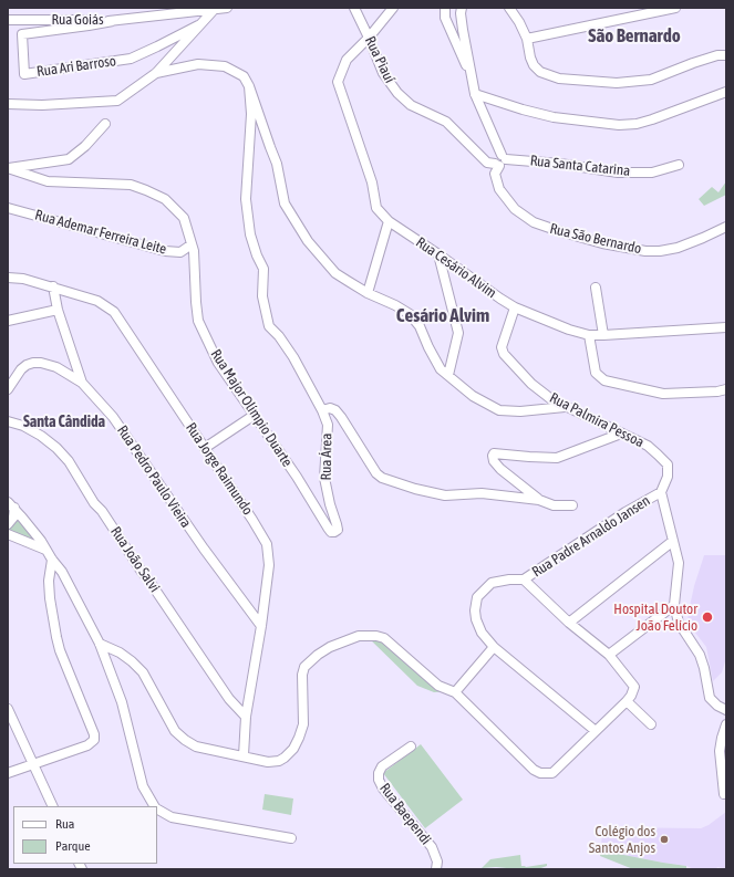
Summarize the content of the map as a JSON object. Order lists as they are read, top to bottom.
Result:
{
  "streets": {
    "street": [
      "Rua Goiás",
      "Rua Piauí",
      "Rua Ari Barroso",
      "Rua Santa Catarina",
      "Rua Ademar Ferreira Leite",
      "Rua São Bernardo",
      "Rua Cesário Alvim",
      "Rua Major Olímpio Duarte",
      "Rua Palmira Pessoa",
      "Rua Área",
      "Rua Jorge Raimundo",
      "Rua Pedro Paulo Vieira",
      "Rua Padre Arnaldo Jansen",
      "Rua João Salvi",
      "Rua Baependi"
    ]
  },
  "crossings": [
    ["Rua Goiás", "Rua Ari Barroso"],
    ["Rua Piauí", "Rua São Bernardo"],
    ["Rua Piauí", "Rua Cesário Alvim"],
    ["Rua Ademar Ferreira Leite", "Rua Major Olímpio Duarte"],
    ["Rua Cesário Alvim", "Rua Palmira Pessoa"],
    ["Rua Major Olímpio Duarte", "Rua Área"],
    ["Rua Palmira Pessoa", "Rua Padre Arnaldo Jansen"],
    ["Rua Jorge Raimundo", "Rua Pedro Paulo Vieira"],
    ["Rua Jorge Raimundo", "Rua João Salvi"]
  ],
  "districts": ["São Bernardo", "Cesário Alvim", "Santa Cândida"],
  "places": ["Hospital Doutor João Felício", "Colégio dos Santos Anjos"],
  "legend": ["Rua", "Parque"]
}
